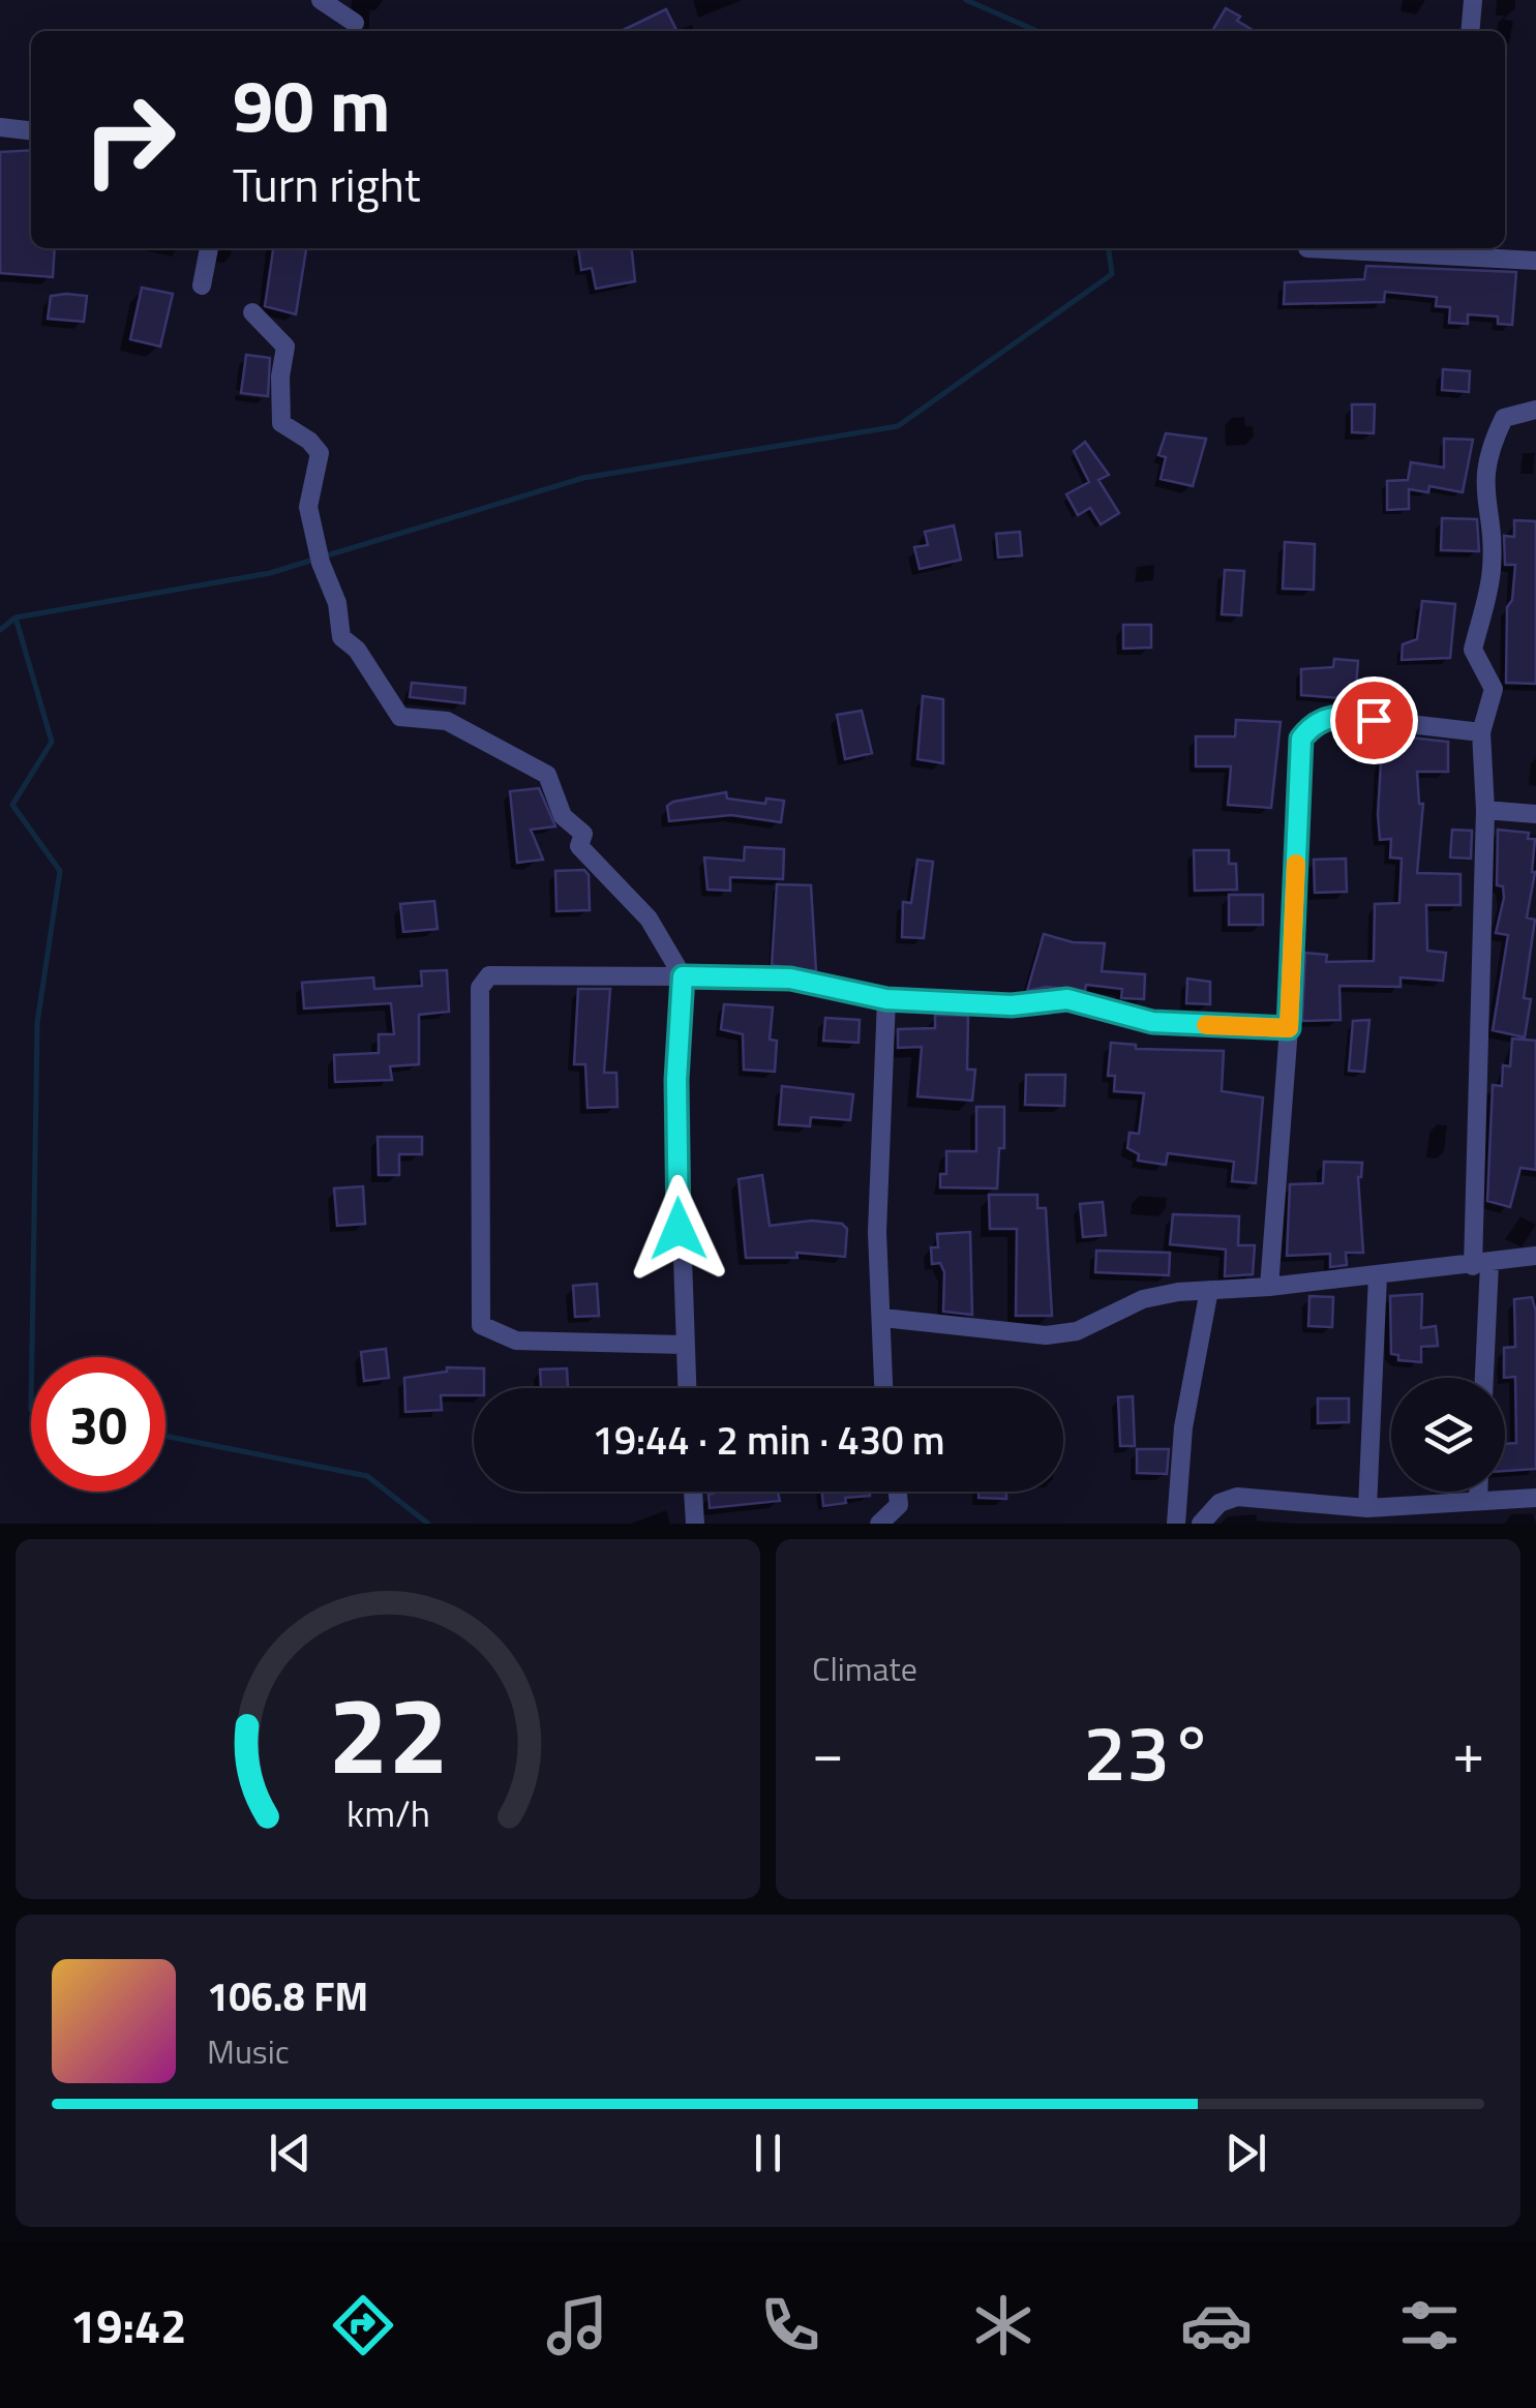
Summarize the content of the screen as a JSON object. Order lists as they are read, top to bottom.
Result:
{
  "page": {
    "turn": ["90 m", "Turn right"],
    "limit": "30",
    "trip": "19:44 · 2 min · 430 m",
    "tile": "Climate",
    "heat": ["−", "23°", "+"],
    "song": ["106.8 FM", "Music"],
    "tabs": "19:42",
    "gauge": ["22", "km/h"]
  }
}
